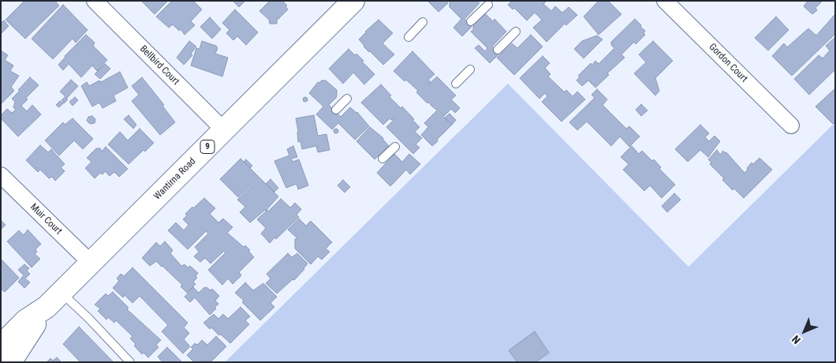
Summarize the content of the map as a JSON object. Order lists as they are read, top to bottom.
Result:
{
  "streets": {
    "main road": ["9", "Wantirna Road"],
    "street": ["Gordon Court", "Bellbird Court", "Muir Court"]
  },
  "crossings": [
    ["Bellbird Court", "Wantirna Road"],
    ["Wantirna Road", "Muir Court"]
  ],
  "north": "bottom left"
}
